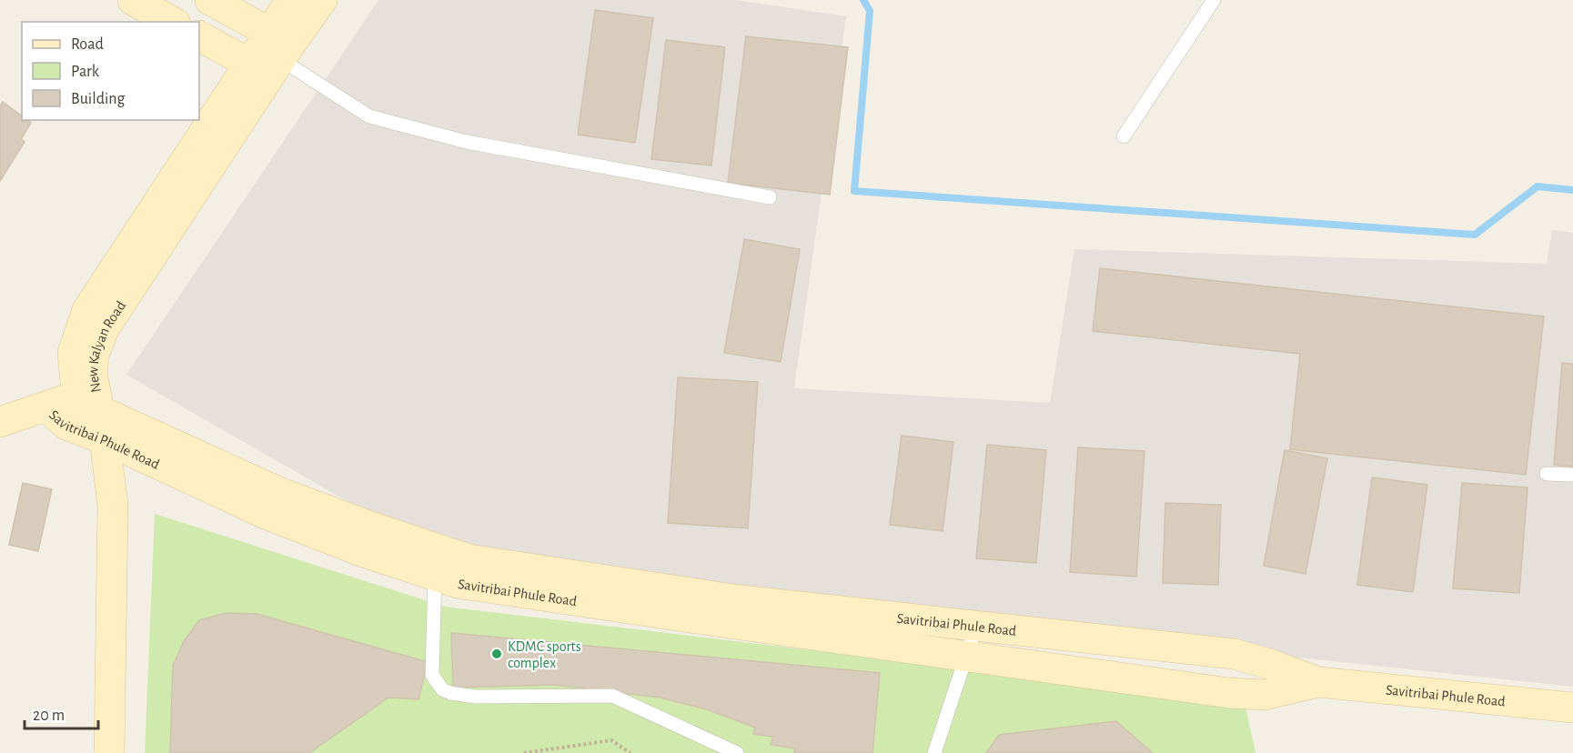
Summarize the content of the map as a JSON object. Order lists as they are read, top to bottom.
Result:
{
  "streets": {
    "street": ["New Kalyan Road", "Savitribai Phule Road"]
  },
  "crossings": [
    ["New Kalyan Road", "Savitribai Phule Road"]
  ],
  "places": ["KDMC sports complex"],
  "legend": ["Road", "Park", "Building"],
  "scale_bar": "20 m"
}
